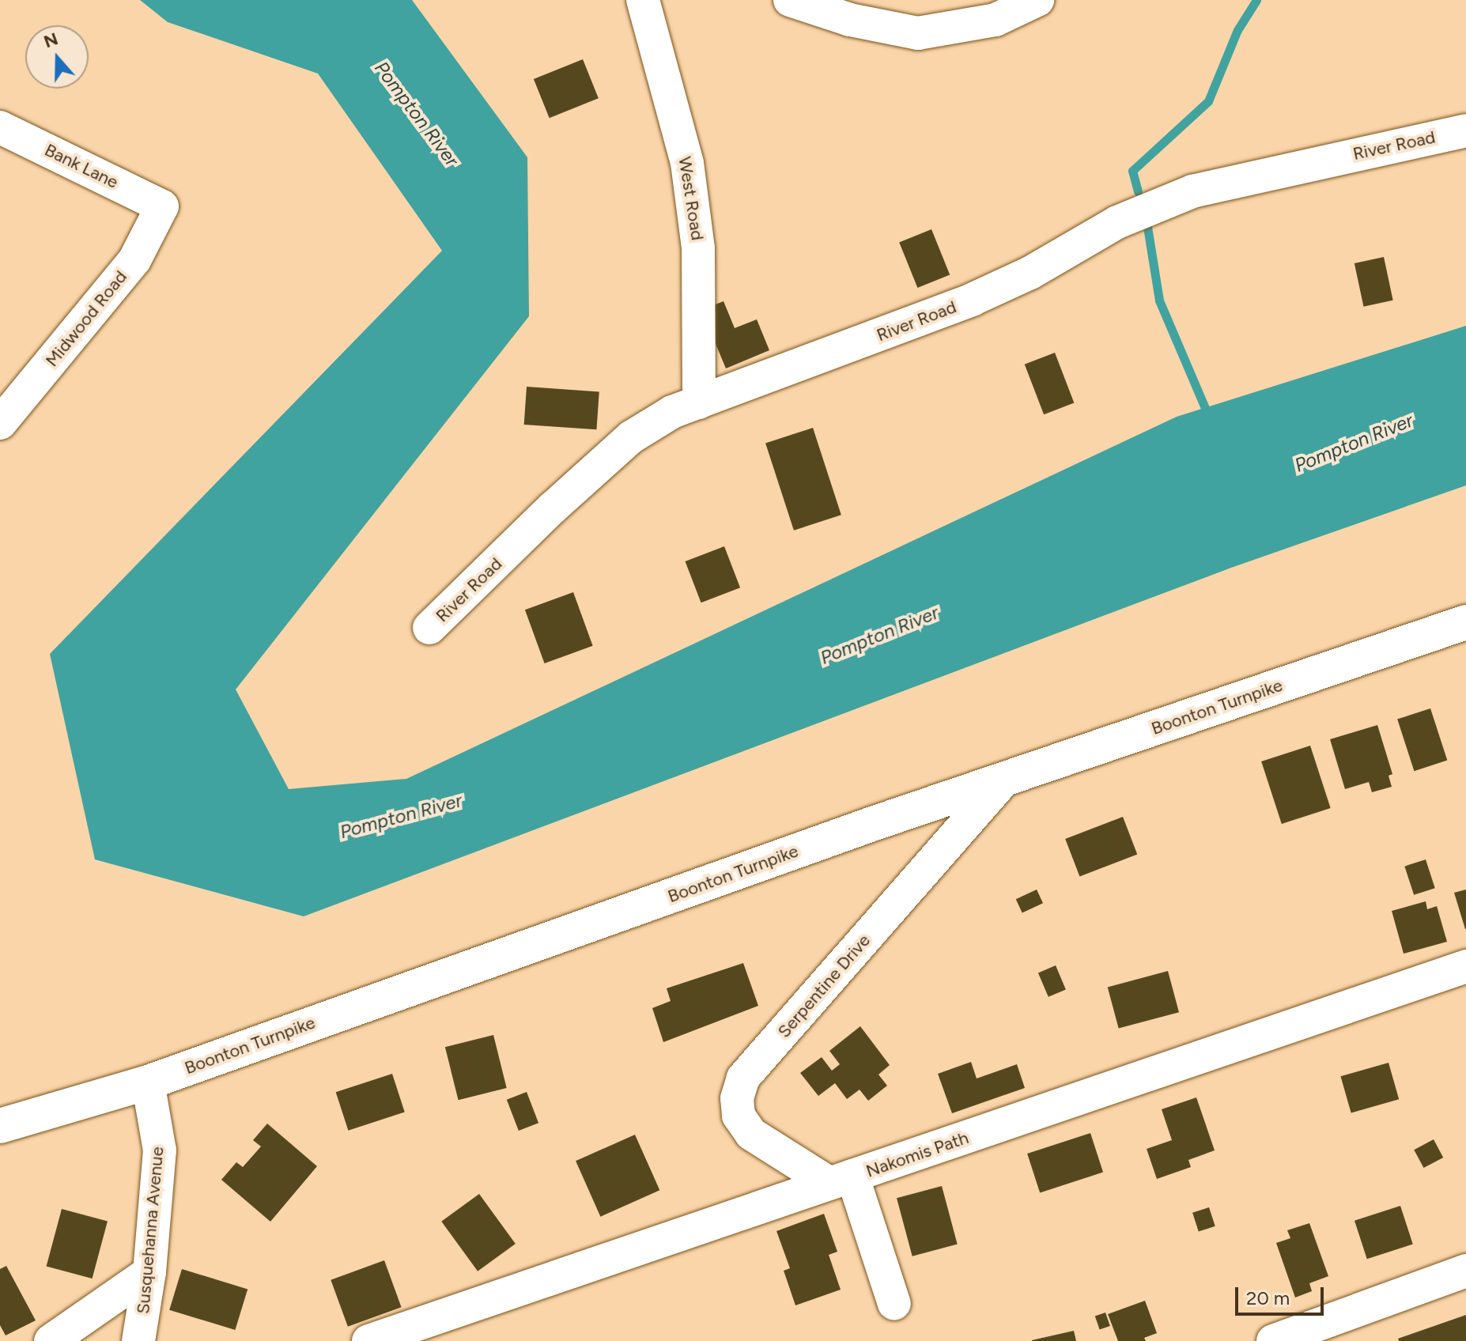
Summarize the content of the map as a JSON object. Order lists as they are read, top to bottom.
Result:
{
  "streets": {
    "main road": ["Boonton Turnpike"],
    "street": [
      "River Road",
      "Bank Lane",
      "West Road",
      "Midwood Road",
      "Serpentine Drive",
      "Nakomis Path",
      "Susquehanna Avenue"
    ]
  },
  "crossings": [
    ["River Road", "West Road"],
    ["Bank Lane", "Midwood Road"],
    ["Boonton Turnpike", "Serpentine Drive"],
    ["Boonton Turnpike", "Susquehanna Avenue"],
    ["Serpentine Drive", "Nakomis Path"]
  ],
  "water": ["Pompton River"],
  "scale_bar": "20 m",
  "north": "top"
}
